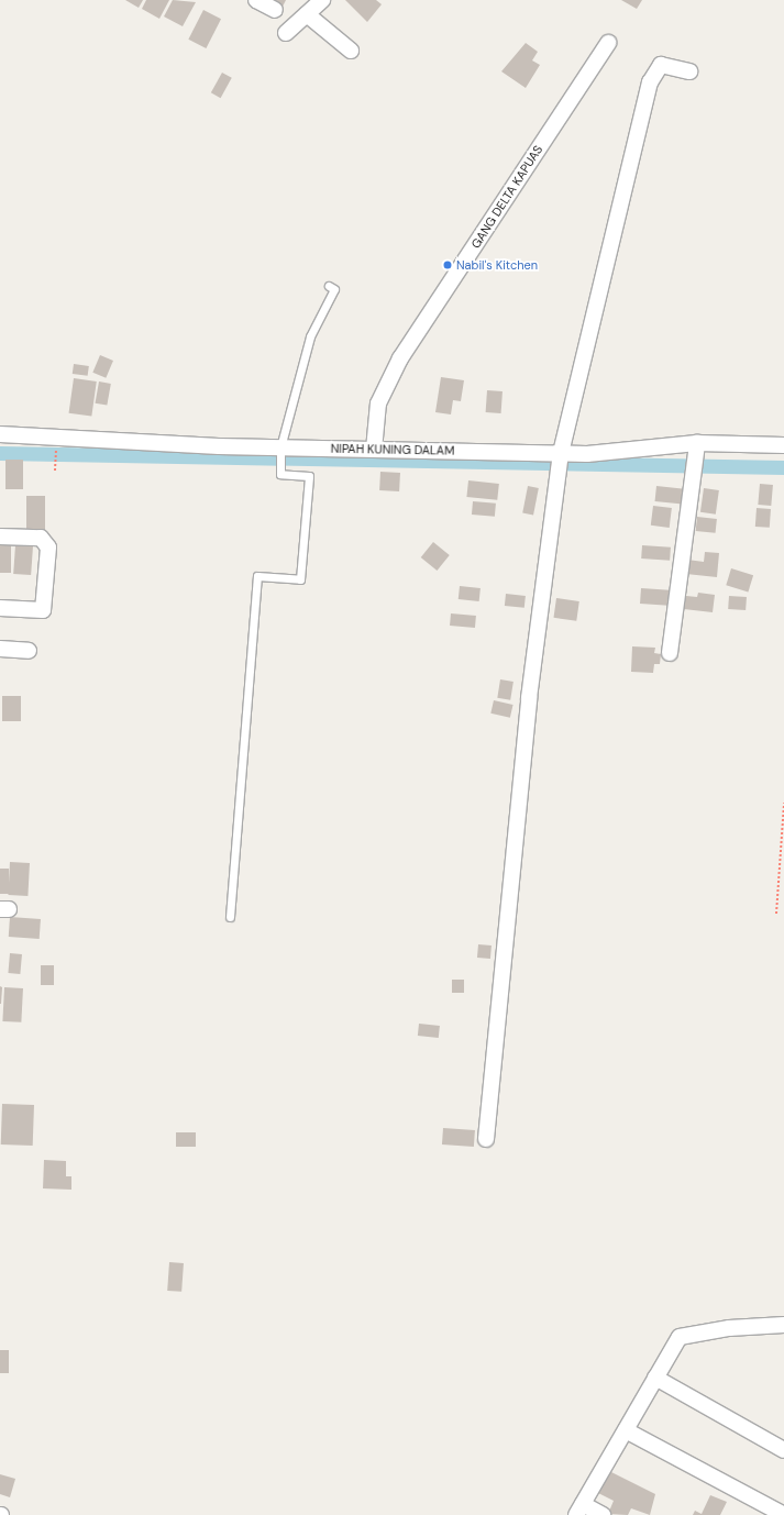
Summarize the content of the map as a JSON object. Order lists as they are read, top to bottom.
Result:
{
  "streets": {
    "street": ["GANG DELTA KAPUAS", "NIPAH KUNING DALAM"]
  },
  "crossings": [
    ["GANG DELTA KAPUAS", "NIPAH KUNING DALAM"]
  ],
  "places": ["Nabil's Kitchen"]
}
